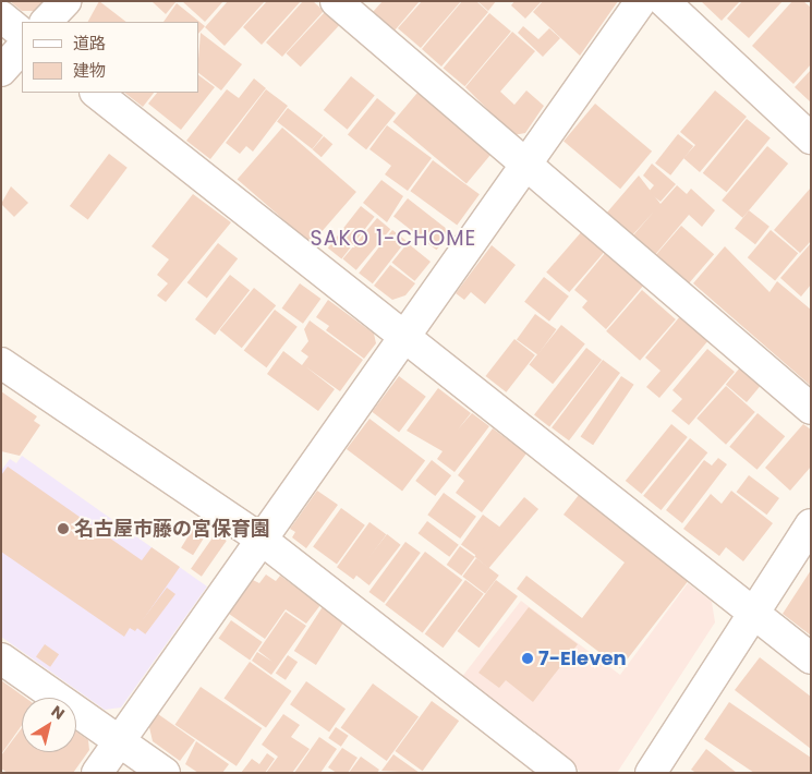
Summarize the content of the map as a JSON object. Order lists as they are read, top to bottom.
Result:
{
  "districts": ["SAKO 1-CHOME"],
  "places": ["名古屋市藤の宮保育園", "7-Eleven"],
  "legend": ["道路", "建物"],
  "north": "top right"
}
